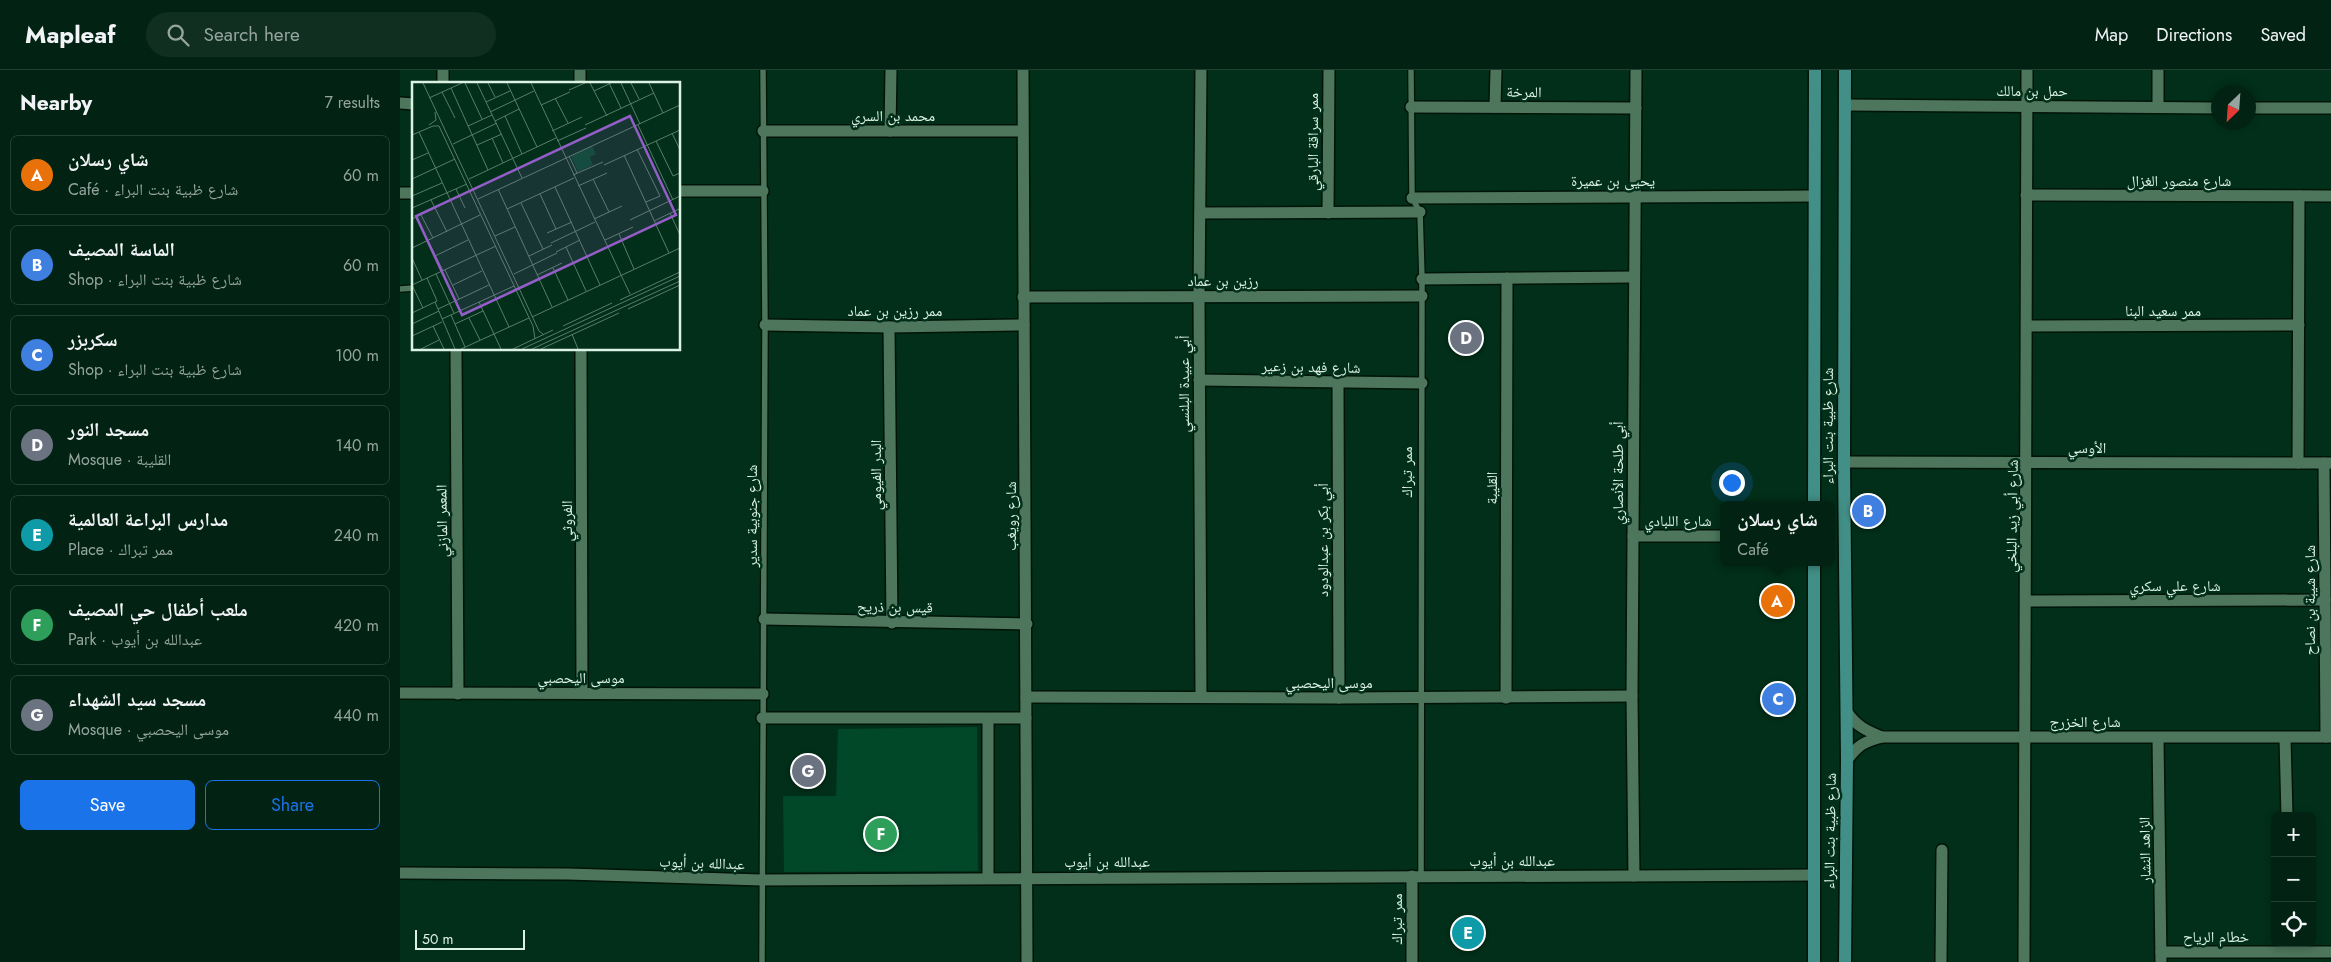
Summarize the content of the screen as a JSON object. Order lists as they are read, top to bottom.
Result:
{
  "streets": {
    "street": [
      "حمل بن مالك",
      "المرخة",
      "محمد بن السري",
      "ممر سراقة البارقي",
      "يحيى بن عميرة",
      "شارع منصور الغزال",
      "رزين بن عماد",
      "ممر رزين بن عماد",
      "ممر سعيد البنا",
      "شارع فهد بن زعير",
      "أبي عبيدة البلنسي",
      "شارع ظبية بنت البراء",
      "الأوسي",
      "ممر تبراك",
      "أبي طلحة الأنصاري",
      "البدر الفيومي",
      "القليبة",
      "شارع رويغب",
      "شارع أبي زيد البلخي",
      "المعمر المازني",
      "الفروثي",
      "شارع اللبادي",
      "أبي بكر بن عبدالودود",
      "شارع علي سكري",
      "شارع شيبة بن نصاح",
      "قيس بن ذريح",
      "موسى اليحصبي",
      "شارع الخزرج",
      "الزاهد النشار",
      "عبدالله بن أيوب",
      "خطام الرياح"
    ],
    "lane": ["شارع جنوبية سدير"]
  },
  "crossings": [
    ["حمل بن مالك", "شارع ظبية بنت البراء"],
    ["حمل بن مالك", "شارع أبي زيد البلخي"],
    ["المرخة", "ممر تبراك"],
    ["المرخة", "أبي طلحة الأنصاري"],
    ["محمد بن السري", "شارع جنوبية سدير"],
    ["محمد بن السري", "شارع رويغب"],
    ["يحيى بن عميرة", "شارع ظبية بنت البراء"],
    ["يحيى بن عميرة", "ممر تبراك"],
    ["يحيى بن عميرة", "أبي طلحة الأنصاري"],
    ["شارع منصور الغزال", "شارع أبي زيد البلخي"],
    ["رزين بن عماد", "أبي عبيدة البلنسي"],
    ["رزين بن عماد", "ممر تبراك"],
    ["رزين بن عماد", "شارع رويغب"],
    ["ممر رزين بن عماد", "البدر الفيومي"],
    ["ممر رزين بن عماد", "شارع جنوبية سدير"],
    ["ممر رزين بن عماد", "شارع رويغب"],
    ["ممر سعيد البنا", "شارع أبي زيد البلخي"],
    ["شارع فهد بن زعير", "أبي عبيدة البلنسي"],
    ["شارع فهد بن زعير", "ممر تبراك"],
    ["شارع فهد بن زعير", "أبي بكر بن عبدالودود"],
    ["أبي عبيدة البلنسي", "موسى اليحصبي"],
    ["شارع ظبية بنت البراء", "الأوسي"],
    ["شارع ظبية بنت البراء", "شارع الخزرج"],
    ["شارع ظبية بنت البراء", "عبدالله بن أيوب"],
    ["الأوسي", "شارع أبي زيد البلخي"],
    ["الأوسي", "شارع شيبة بن نصاح"],
    ["ممر تبراك", "موسى اليحصبي"],
    ["ممر تبراك", "عبدالله بن أيوب"],
    ["أبي طلحة الأنصاري", "شارع اللبادي"],
    ["أبي طلحة الأنصاري", "موسى اليحصبي"],
    ["أبي طلحة الأنصاري", "عبدالله بن أيوب"],
    ["البدر الفيومي", "قيس بن ذريح"],
    ["القليبة", "موسى اليحصبي"],
    ["شارع جنوبية سدير", "قيس بن ذريح"],
    ["شارع جنوبية سدير", "موسى اليحصبي"],
    ["شارع جنوبية سدير", "عبدالله بن أيوب"],
    ["شارع رويغب", "قيس بن ذريح"],
    ["شارع رويغب", "موسى اليحصبي"],
    ["شارع رويغب", "عبدالله بن أيوب"],
    ["شارع أبي زيد البلخي", "شارع علي سكري"],
    ["شارع أبي زيد البلخي", "شارع الخزرج"],
    ["المعمر المازني", "موسى اليحصبي"],
    ["الفروثي", "موسى اليحصبي"],
    ["أبي بكر بن عبدالودود", "موسى اليحصبي"],
    ["شارع علي سكري", "شارع شيبة بن نصاح"],
    ["شارع شيبة بن نصاح", "شارع الخزرج"],
    ["شارع الخزرج", "الزاهد النشار"],
    ["الزاهد النشار", "خطام الرياح"]
  ],
  "scale_bar": "50 m",
  "north": "bottom left",
  "page": {
    "header": "Mapleaf",
    "search": "Search here",
    "nav": ["Map", "Directions", "Saved"],
    "heading": ["Nearby", "7 results"],
    "list": [
      {
        "mark": "A",
        "name": "شاي رسلان",
        "note": "Café · شارع ظبية بنت البراء",
        "value": "60 m"
      },
      {
        "mark": "B",
        "name": "الماسة المصيف",
        "note": "Shop · شارع ظبية بنت البراء",
        "value": "60 m"
      },
      {
        "mark": "C",
        "name": "سكربزر",
        "note": "Shop · شارع ظبية بنت البراء",
        "value": "100 m"
      },
      {
        "mark": "D",
        "name": "مسجد النور",
        "note": "Mosque · القليبة",
        "value": "140 m"
      },
      {
        "mark": "E",
        "name": "مدارس البراعة العالمية",
        "note": "Place · ممر تبراك",
        "value": "240 m"
      },
      {
        "mark": "F",
        "name": "ملعب أطفال حي المصيف",
        "note": "Park · عبدالله بن أيوب",
        "value": "420 m"
      },
      {
        "mark": "G",
        "name": "مسجد سيد الشهداء",
        "note": "Mosque · موسى اليحصبي",
        "value": "440 m"
      }
    ],
    "pins": [
      "D",
      "B",
      "A",
      "C",
      "G",
      "F",
      "E"
    ],
    "popup": ["شاي رسلان", "Café"],
    "buttons": ["Save", "Share"],
    "map_buttons": ["+", "−"],
    "scale": "50 m"
  }
}
